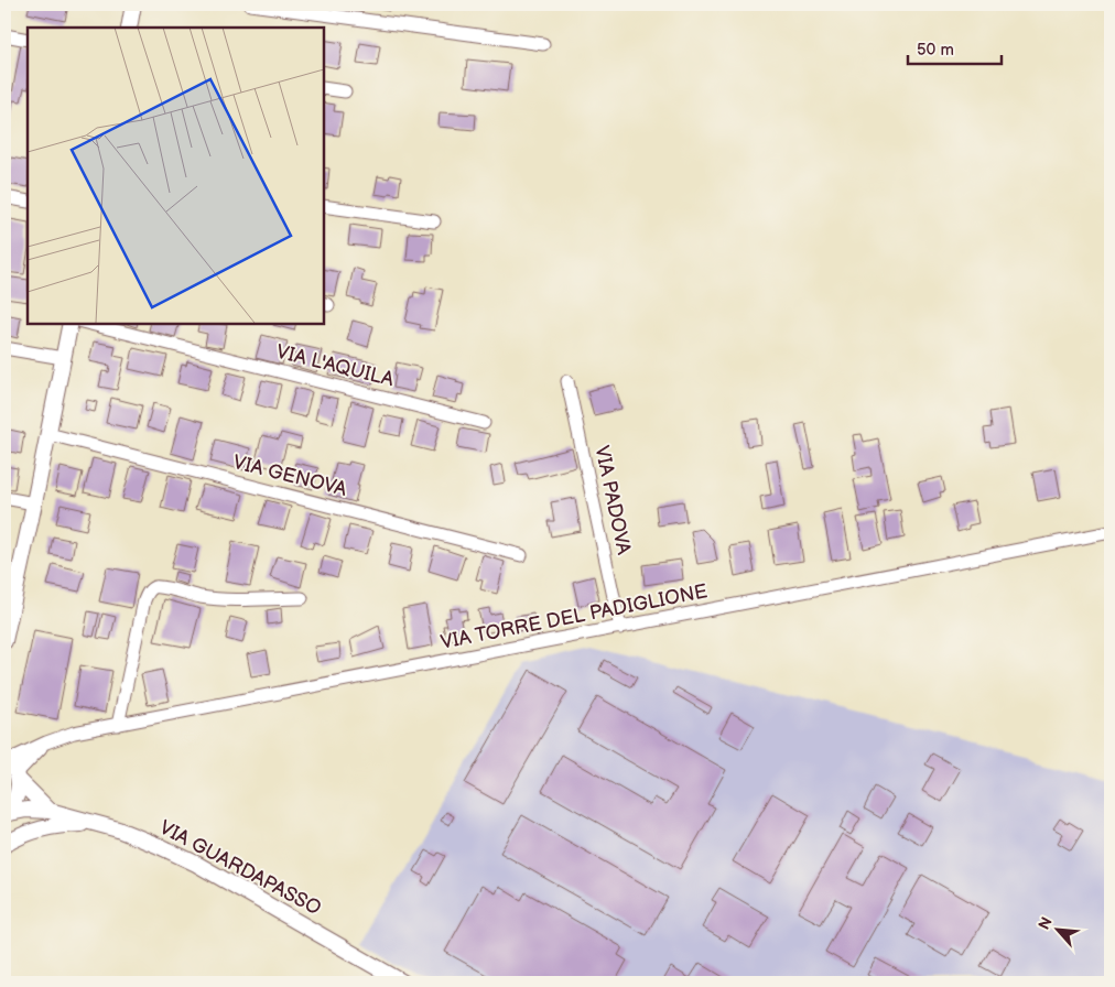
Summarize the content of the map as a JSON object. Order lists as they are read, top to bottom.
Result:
{
  "streets": {
    "street": [
      "VIA L'AQUILA",
      "VIA GENOVA",
      "VIA PADOVA",
      "VIA TORRE DEL PADIGLIONE",
      "VIA GUARDAPASSO"
    ]
  },
  "crossings": [
    ["VIA PADOVA", "VIA TORRE DEL PADIGLIONE"]
  ],
  "scale_bar": "50 m",
  "north": "top left"
}
